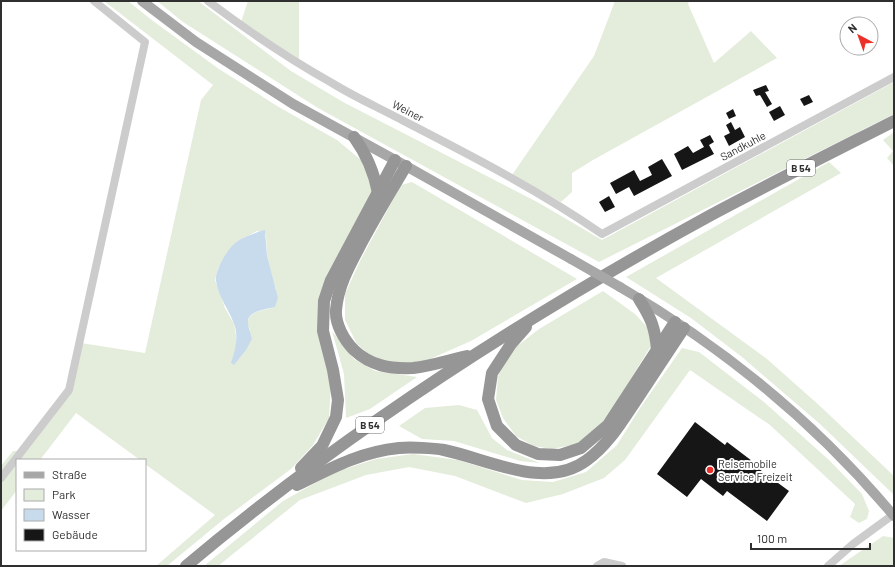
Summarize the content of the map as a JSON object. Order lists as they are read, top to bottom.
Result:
{
  "streets": {
    "highway": ["B 54"],
    "street": ["Weiner", "Sandkuhle"]
  },
  "crossings": [
    ["Weiner", "Sandkuhle"]
  ],
  "places": ["Reisemobile Service Freizeit"],
  "legend": [
    "Straße",
    "Park",
    "Wasser",
    "Gebäude"
  ],
  "scale_bar": "100 m",
  "north": "top left"
}
